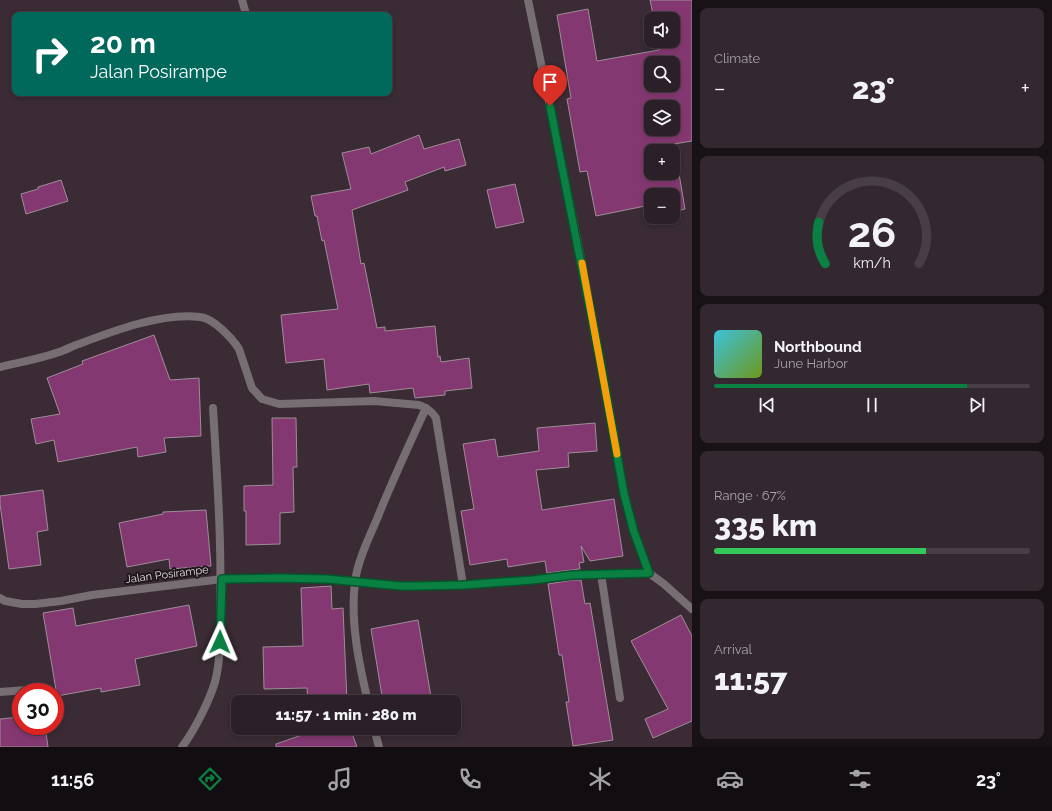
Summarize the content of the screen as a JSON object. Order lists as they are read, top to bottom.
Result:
{
  "streets": {
    "street": ["Jalan Posirampe"]
  },
  "page": {
    "tile": [
      "Climate",
      ["Range · 67%", "335 km"],
      ["Arrival", "11:57"]
    ],
    "map_buttons": ["+", "−"],
    "turn": ["20 m", "Jalan Posirampe"],
    "heat": ["−", "23°", "+"],
    "song": ["Northbound", "June Harbor"],
    "limit": "30",
    "trip": "11:57 · 1 min · 280 m",
    "tabs": ["11:56", "23°"],
    "gauge": ["26", "km/h"]
  }
}
